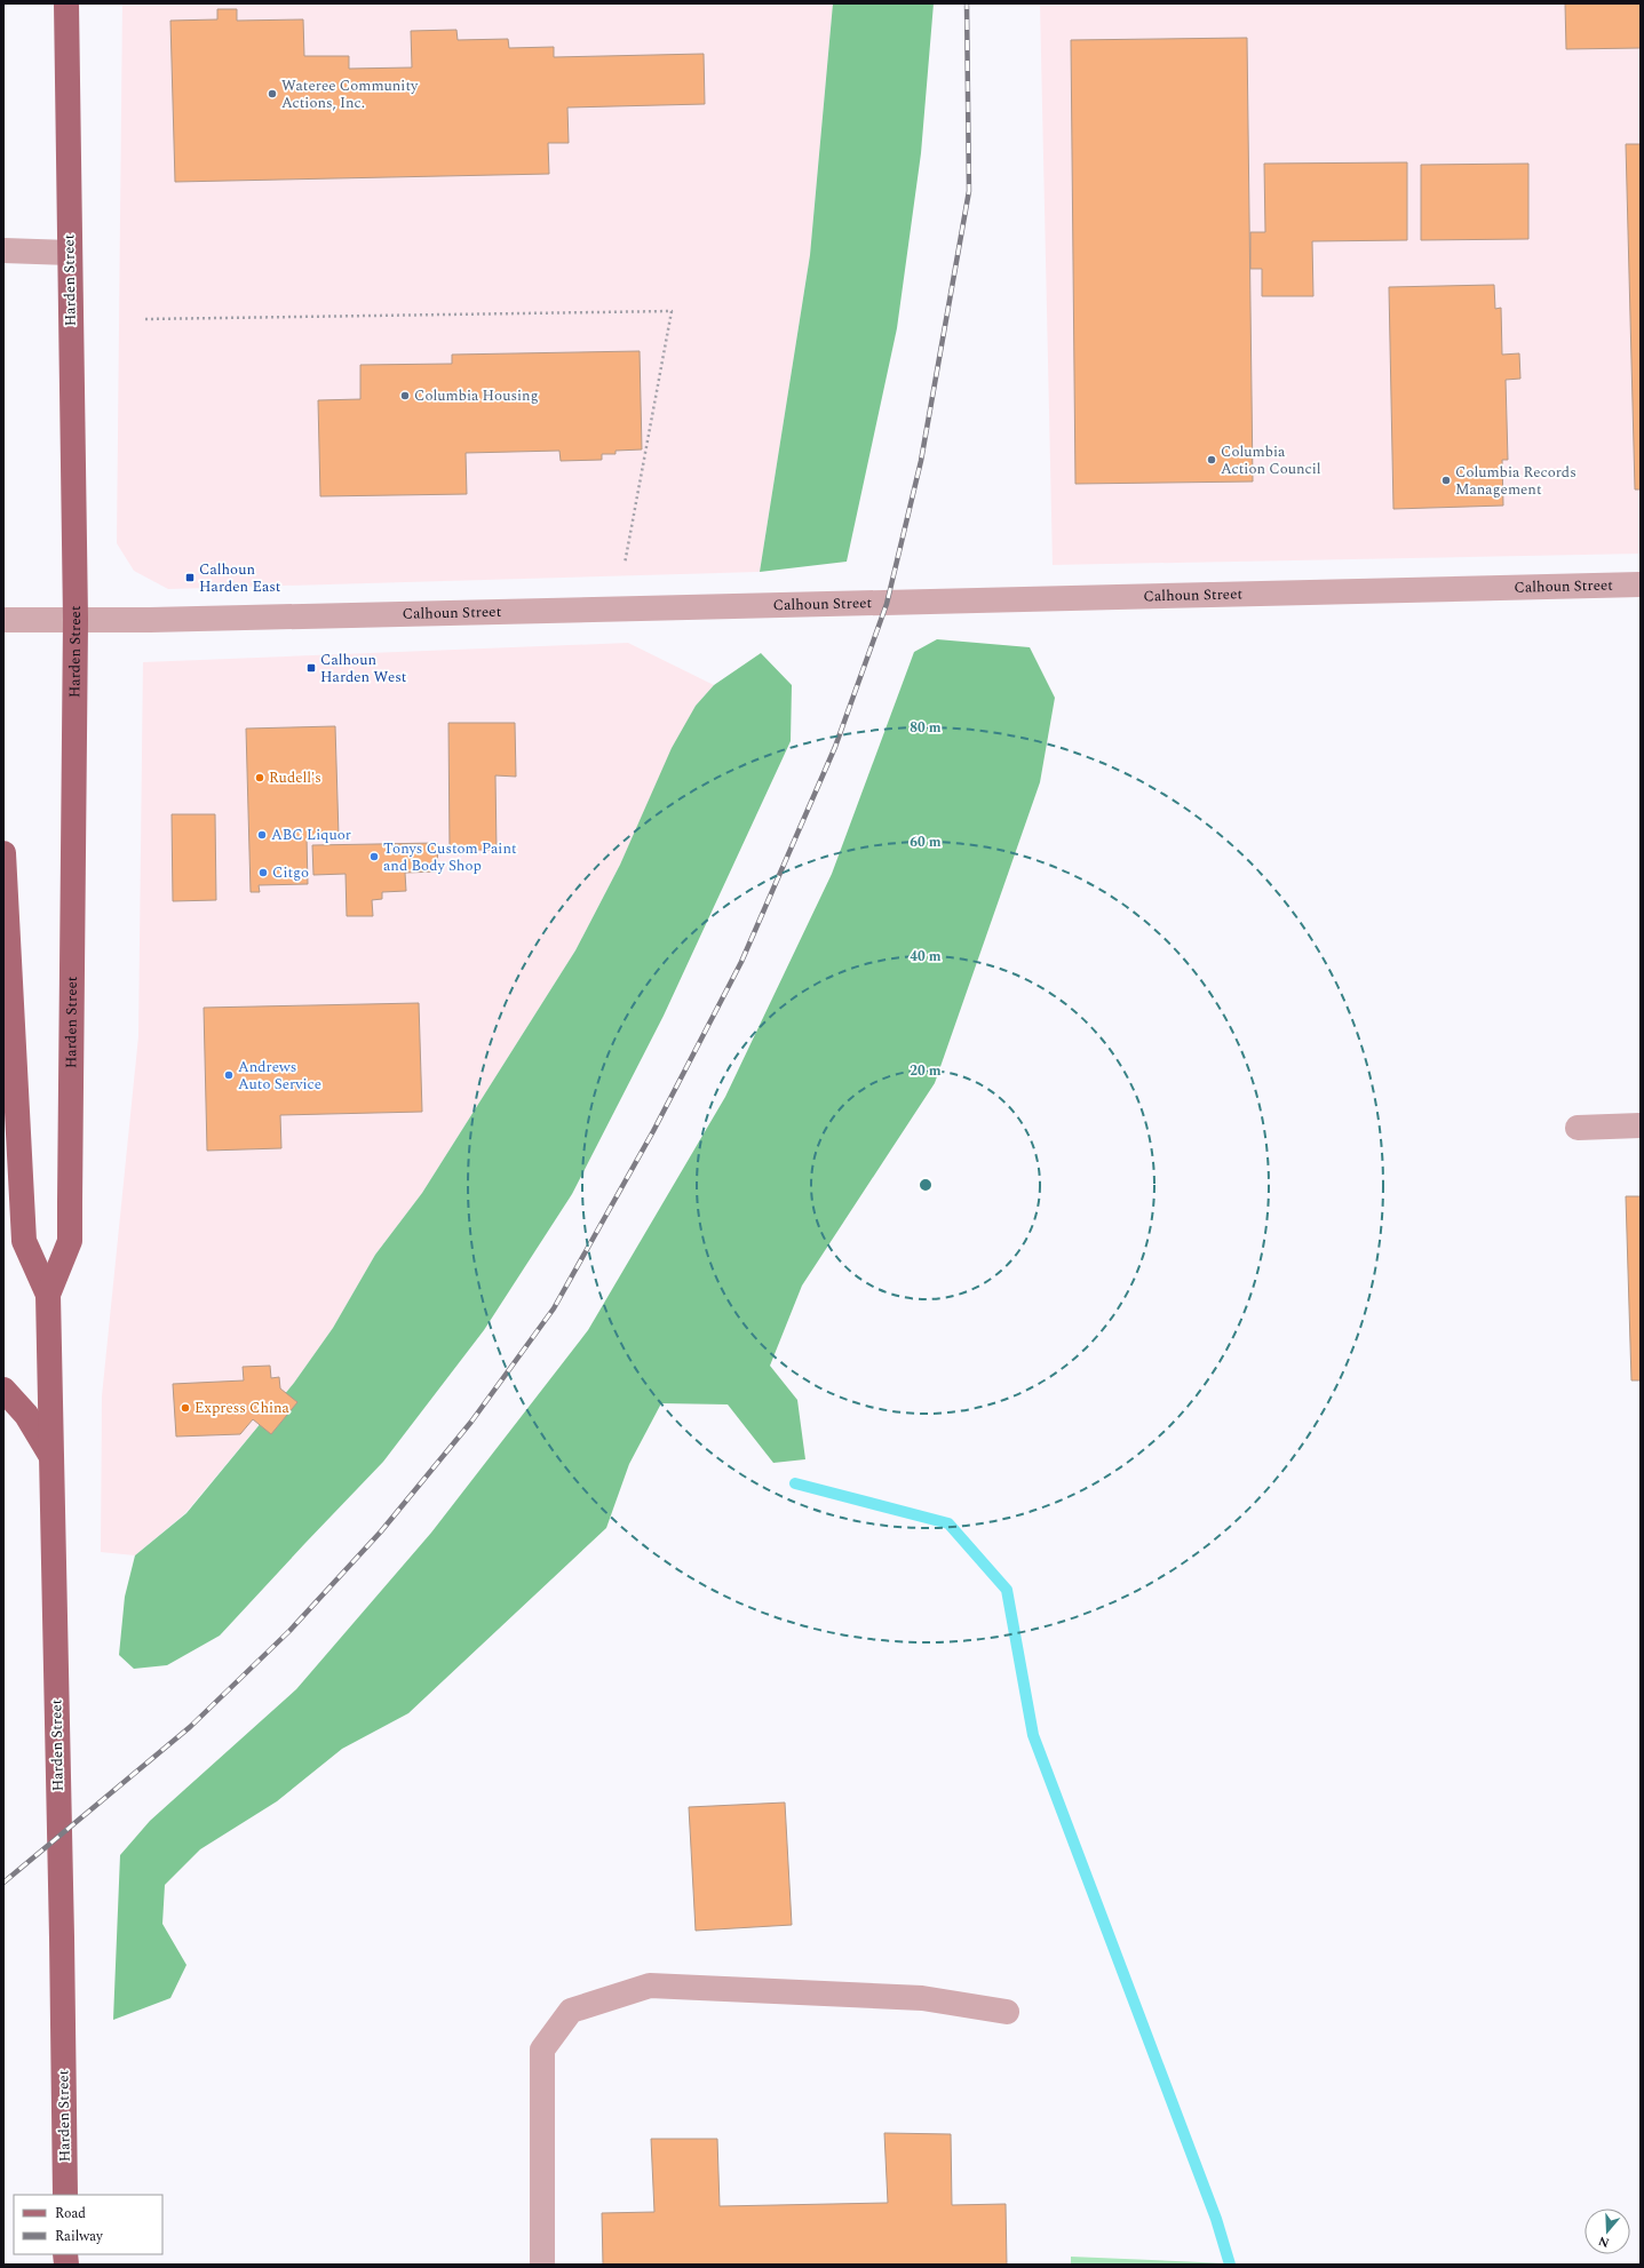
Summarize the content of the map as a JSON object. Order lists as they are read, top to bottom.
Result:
{
  "streets": {
    "main road": ["Harden Street"],
    "street": ["Calhoun Street"]
  },
  "crossings": [
    ["Harden Street", "Calhoun Street"]
  ],
  "places": {
    "other": [
      "Wateree Community Actions, Inc.",
      "Columbia Housing",
      "Columbia Action Council",
      "Columbia Records Management",
      "Rudell's",
      "ABC Liquor",
      "Tonys Custom Paint and Body Shop",
      "Citgo",
      "Andrews Auto Service",
      "Express China"
    ],
    "transit": ["Calhoun Harden East", "Calhoun Harden West"]
  },
  "legend": ["Road", "Railway"],
  "north": "bottom",
  "rings": [
    "80 m",
    "60 m",
    "40 m",
    "20 m"
  ]
}
